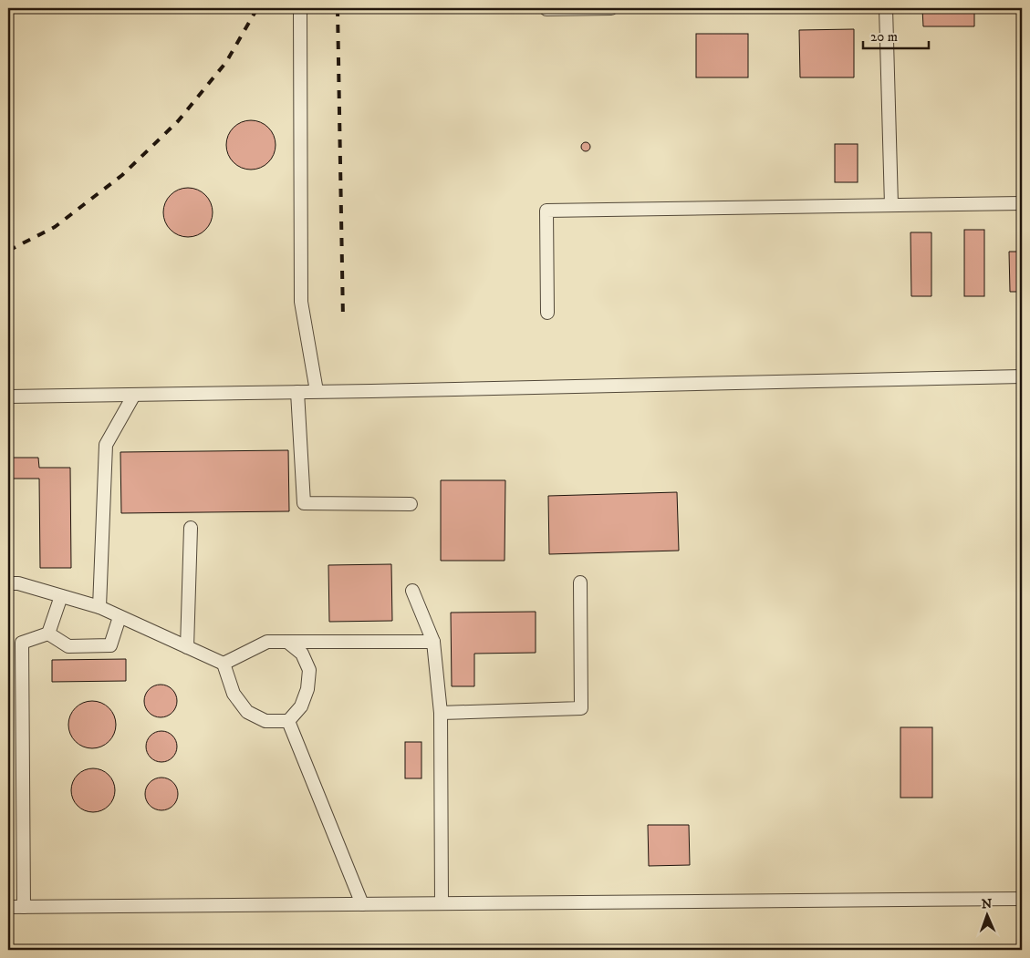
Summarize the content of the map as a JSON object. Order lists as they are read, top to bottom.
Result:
{
  "scale_bar": "20 m",
  "north": "top"
}
